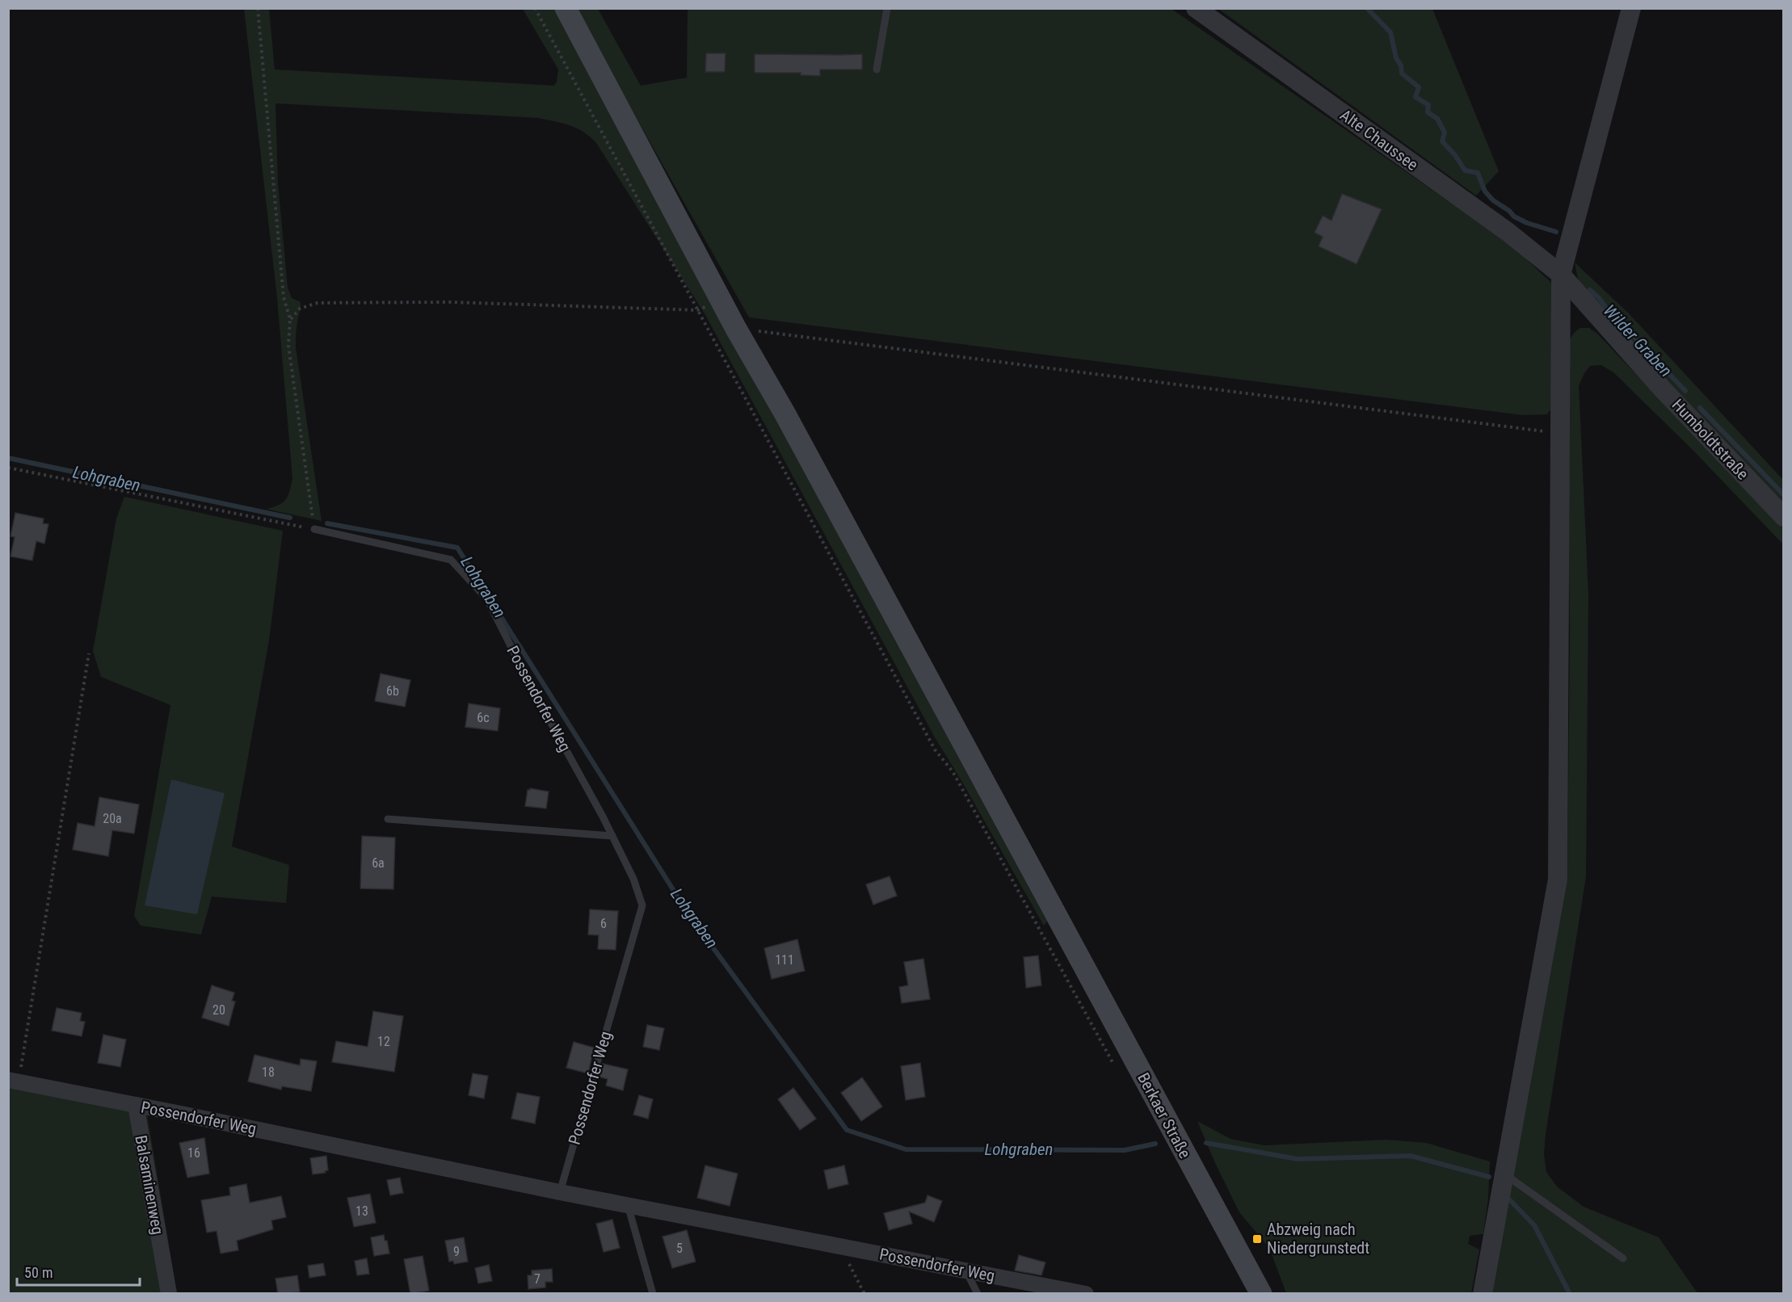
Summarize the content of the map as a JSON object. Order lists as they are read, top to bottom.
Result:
{
  "streets": {
    "main road": ["Berkaer Straße"],
    "street": [
      "Alte Chaussee",
      "Humboldtstraße",
      "Possendorfer Weg",
      "Balsaminenweg"
    ]
  },
  "crossings": [
    ["Alte Chaussee", "Humboldtstraße"],
    ["Possendorfer Weg", "Balsaminenweg"]
  ],
  "water": ["Wilder Graben", "Lohgraben"],
  "places": {
    "transit": ["Abzweig nach Niedergrunstedt"]
  },
  "house_numbers": [
    "6b",
    "6c",
    "20a",
    "6a",
    "6",
    "111",
    "20",
    "12",
    "18",
    "16",
    "13",
    "5",
    "9",
    "7"
  ],
  "scale_bar": "50 m"
}
